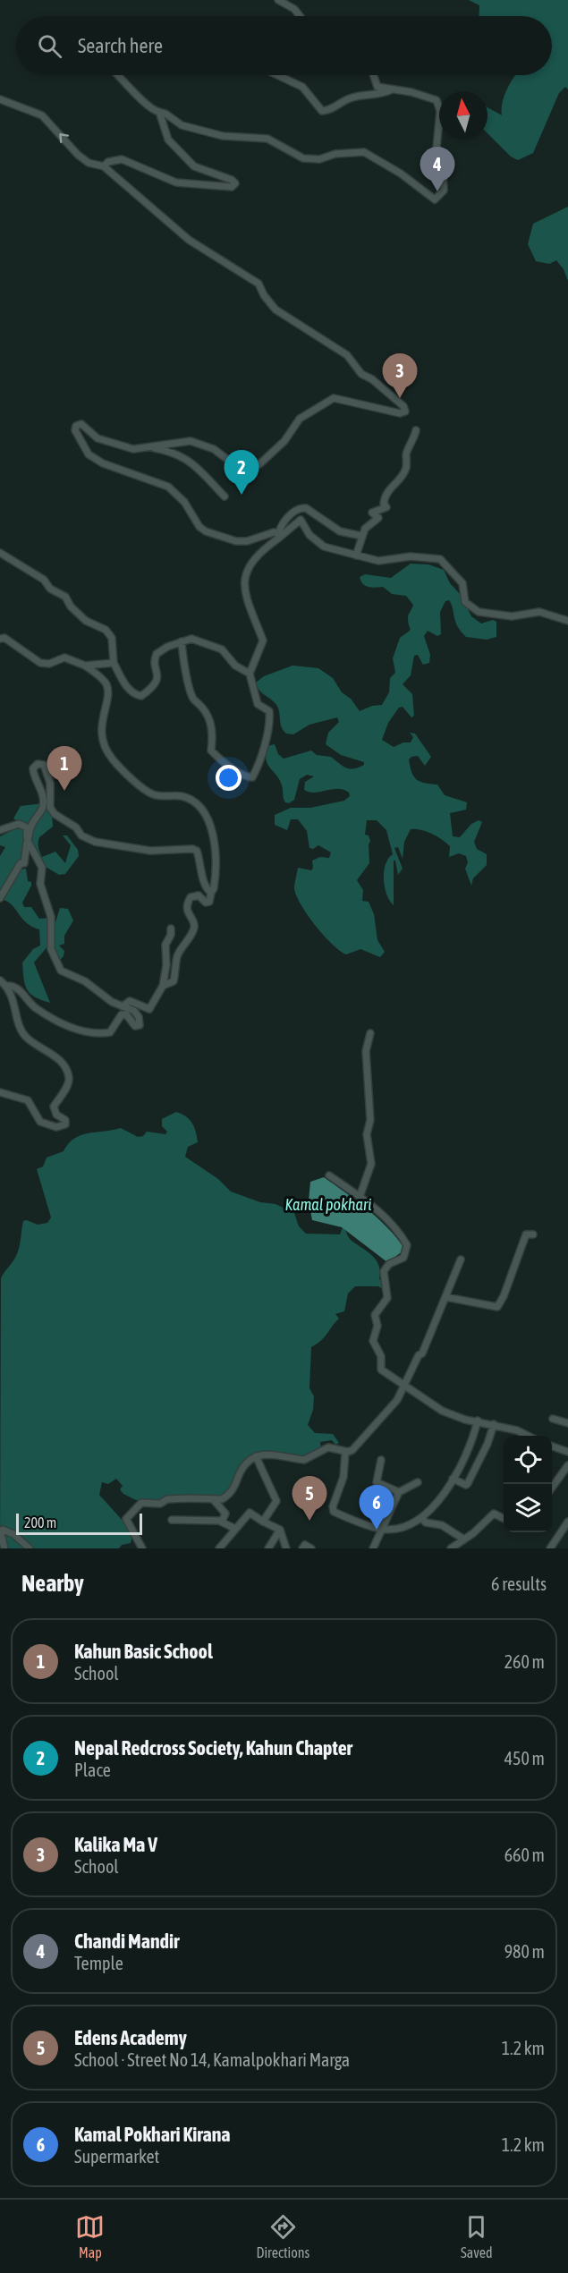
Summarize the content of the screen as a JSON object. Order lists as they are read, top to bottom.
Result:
{
  "water": ["Kamal pokhari"],
  "scale_bar": "200 m",
  "north": "top",
  "page": {
    "search": "Search here",
    "pins": [
      "4",
      "3",
      "2",
      "1",
      "5",
      "6"
    ],
    "scale": "200 m",
    "heading": ["Nearby", "6 results"],
    "list": [
      {
        "mark": "1",
        "name": "Kahun Basic School",
        "note": "School",
        "value": "260 m"
      },
      {
        "mark": "2",
        "name": "Nepal Redcross Society, Kahun Chapter",
        "note": "Place",
        "value": "450 m"
      },
      {
        "mark": "3",
        "name": "Kalika Ma V",
        "note": "School",
        "value": "660 m"
      },
      {
        "mark": "4",
        "name": "Chandi Mandir",
        "note": "Temple",
        "value": "980 m"
      },
      {
        "mark": "5",
        "name": "Edens Academy",
        "note": "School · Street No 14, Kamalpokhari Marga",
        "value": "1.2 km"
      },
      {
        "mark": "6",
        "name": "Kamal Pokhari Kirana",
        "note": "Supermarket",
        "value": "1.2 km"
      }
    ],
    "nav": ["Map", "Directions", "Saved"]
  }
}
